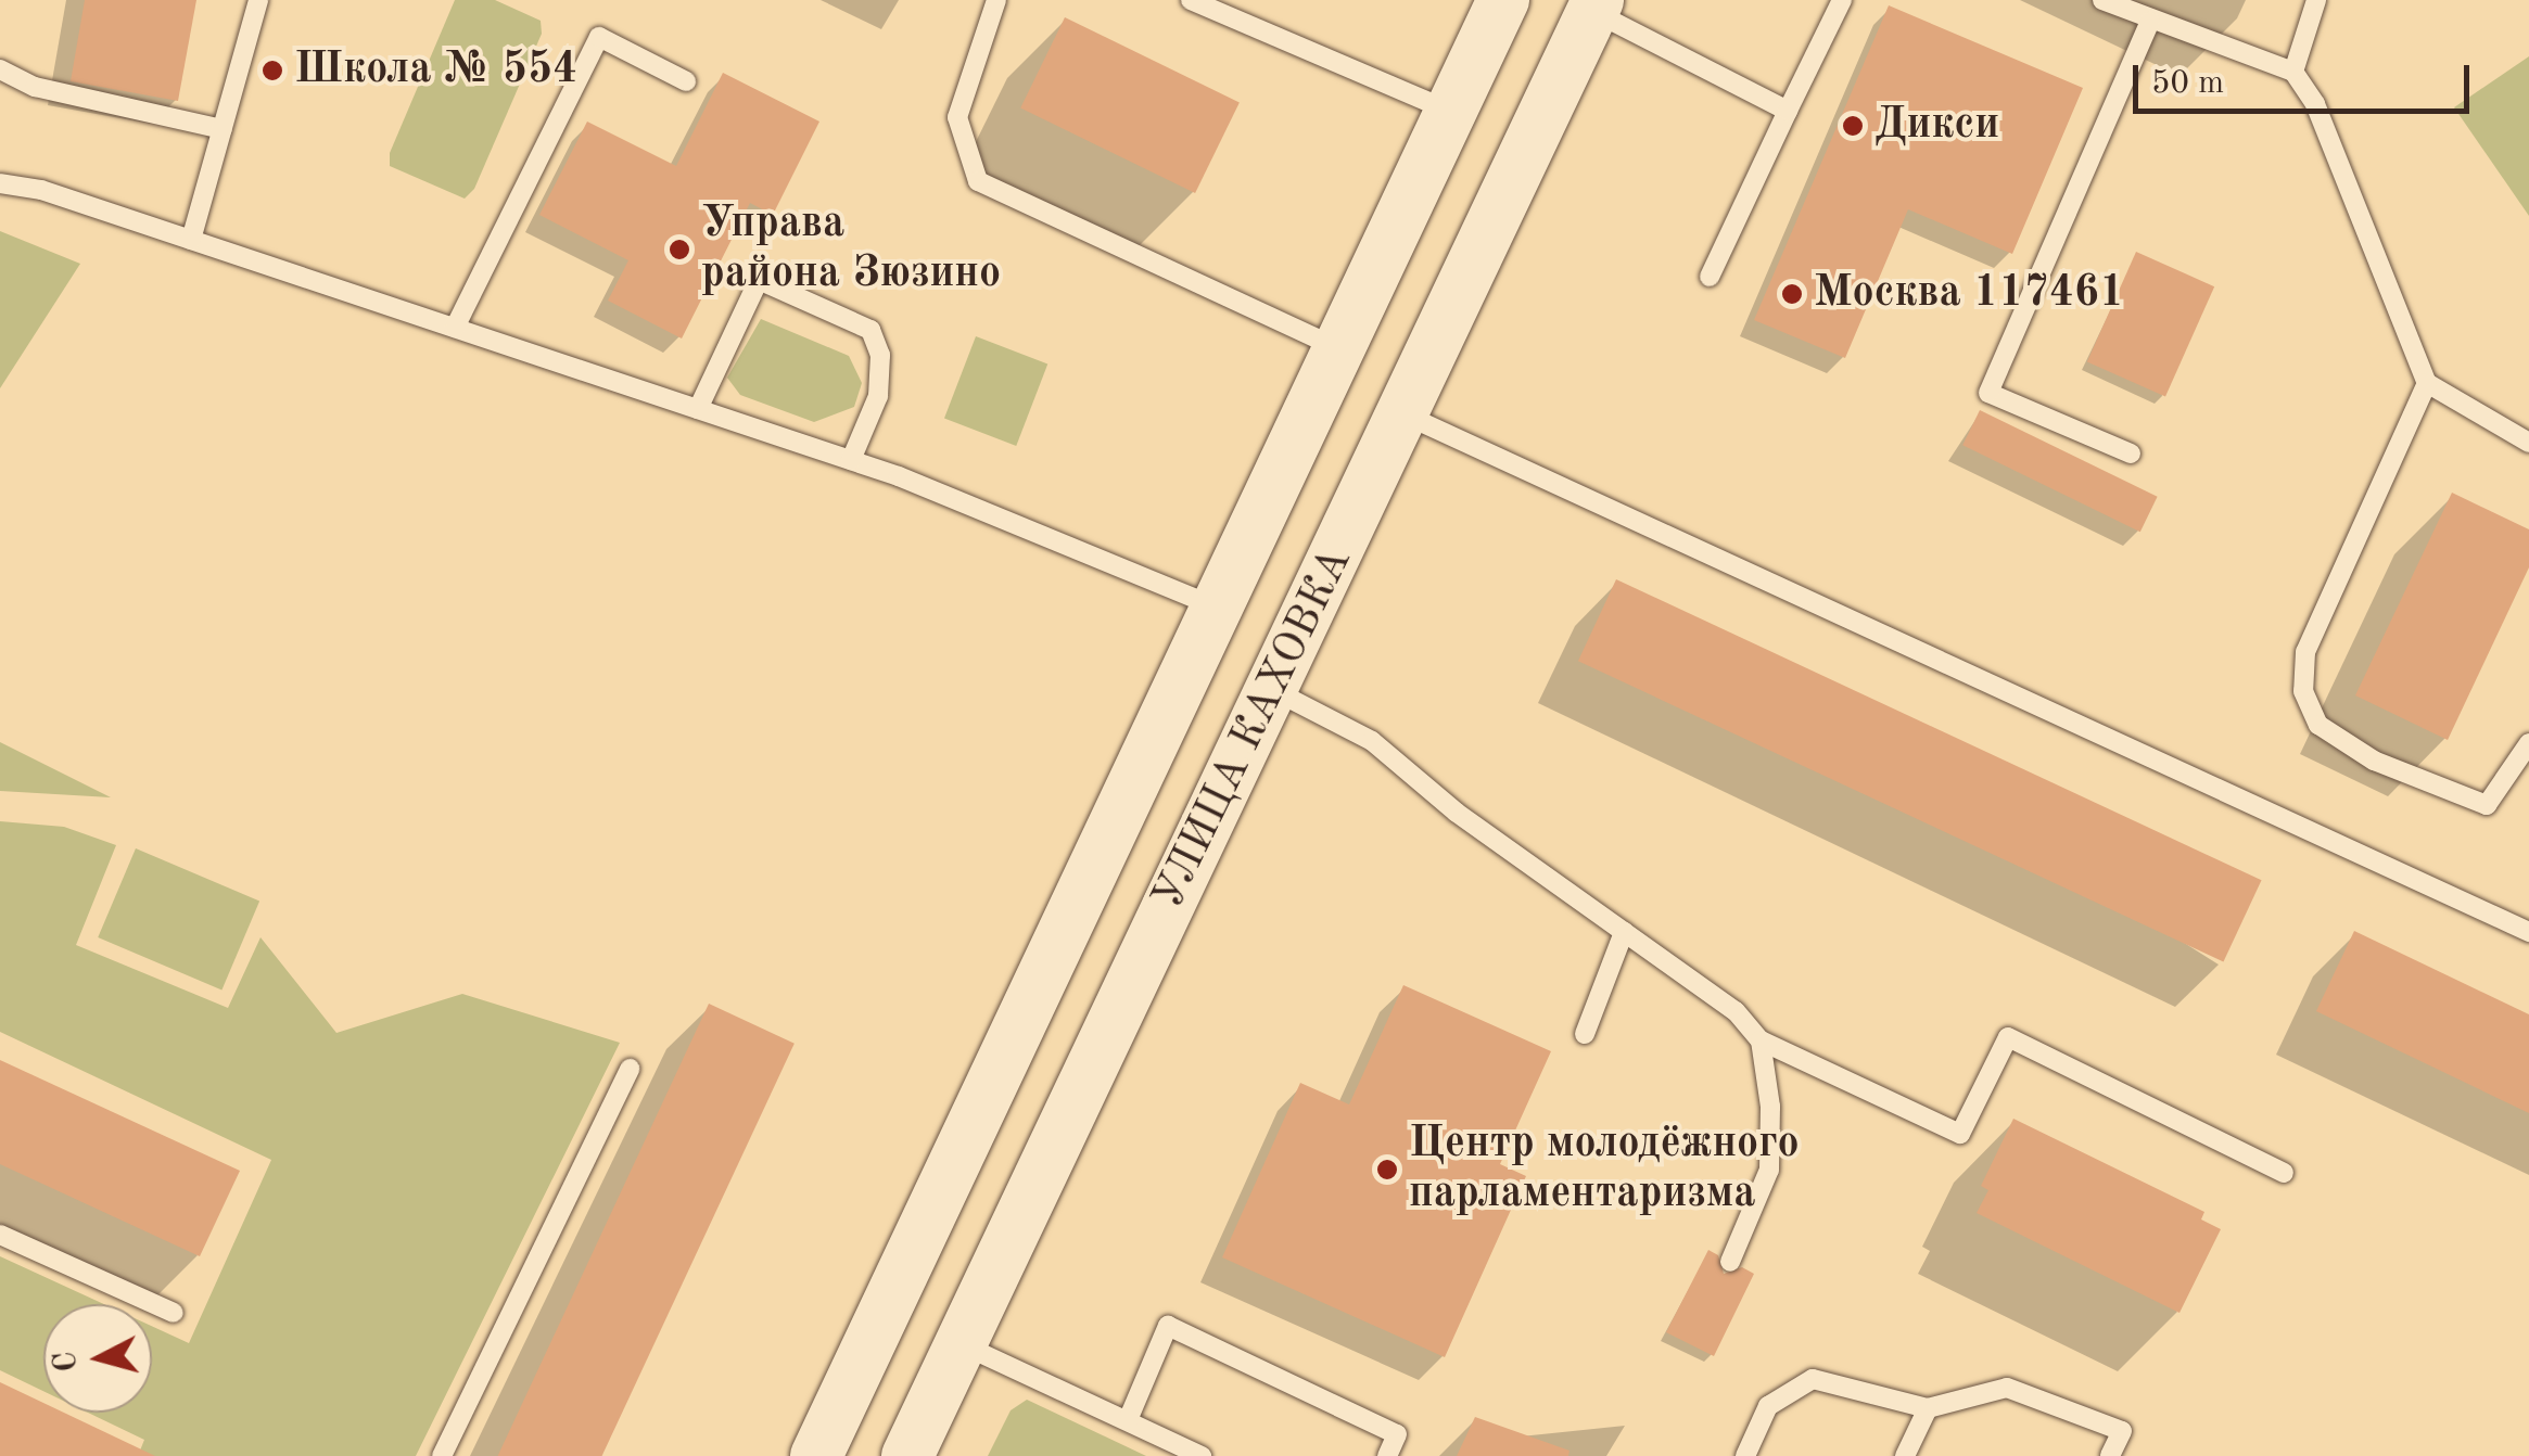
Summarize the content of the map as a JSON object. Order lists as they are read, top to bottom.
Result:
{
  "streets": {
    "main road": ["УЛИЦА КАХОВКА"]
  },
  "places": [
    "Школа № 554",
    "Дикси",
    "Управа района Зюзино",
    "Москва 117461",
    "Центр молодёжного парламентаризма"
  ],
  "scale_bar": "50 m",
  "north": "left"
}
